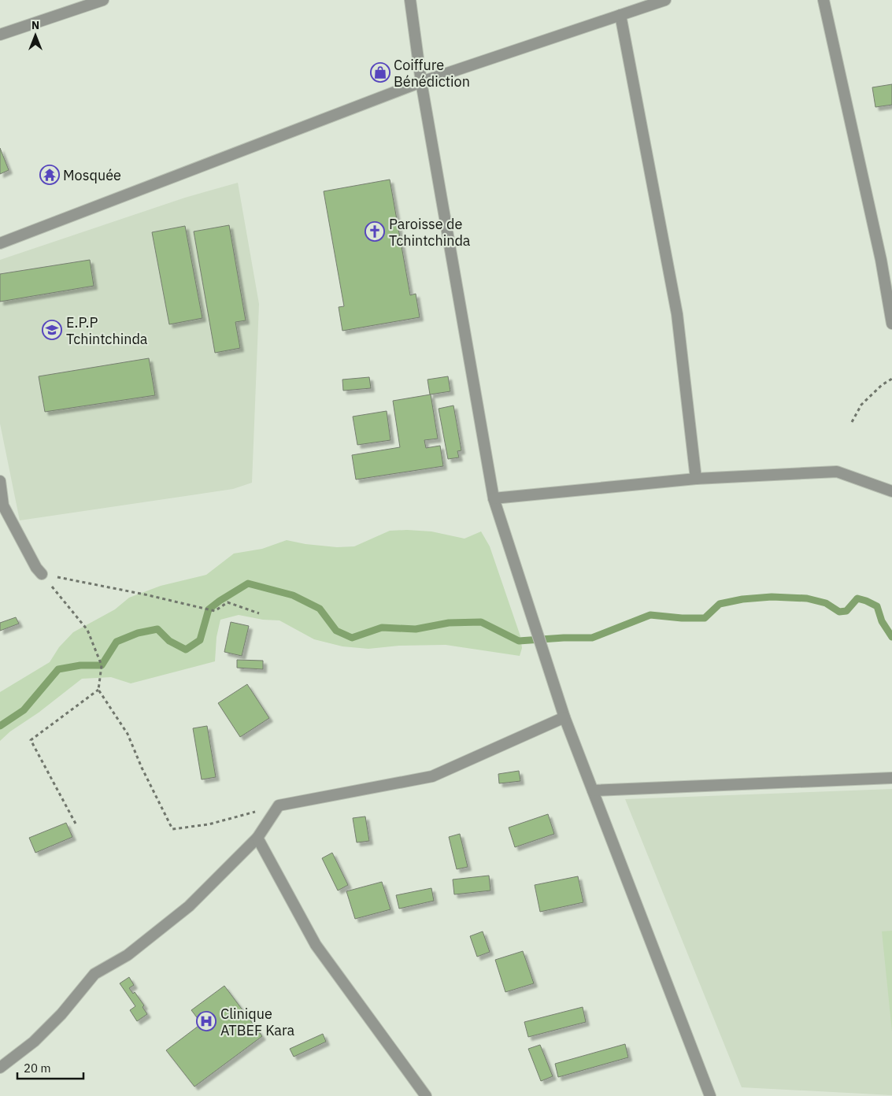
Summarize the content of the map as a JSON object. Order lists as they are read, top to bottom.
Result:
{
  "places": {
    "shop": ["Coiffure Bénédiction"],
    "temple": ["Mosquée"],
    "church": ["Paroisse de Tchintchinda"],
    "school or university": ["E.P.P Tchintchinda"],
    "hospital": ["Clinique ATBEF Kara"]
  },
  "scale_bar": "20 m",
  "north": "top"
}
